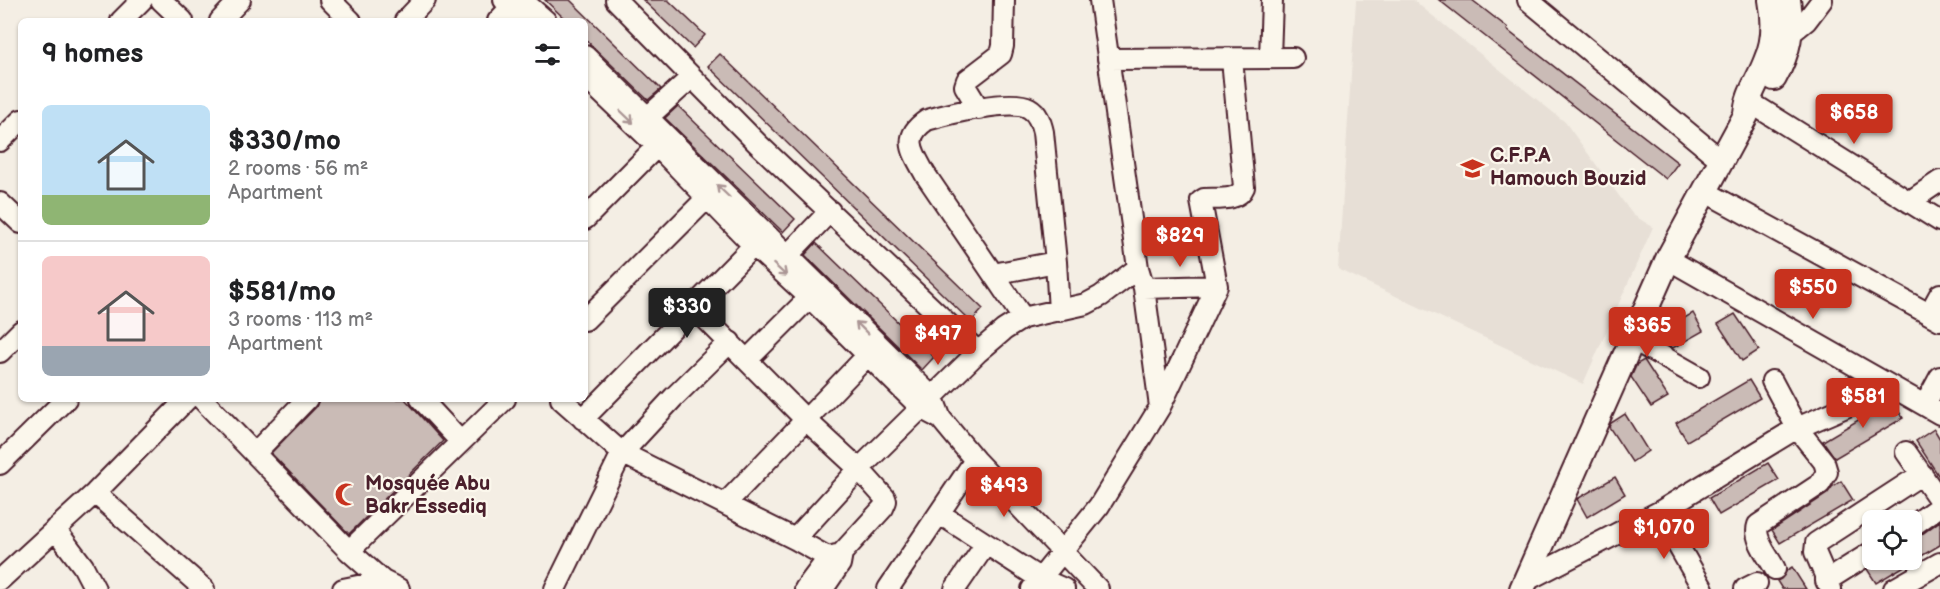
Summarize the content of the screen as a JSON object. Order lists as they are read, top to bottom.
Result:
{
  "places": {
    "school or university": ["C.F.P.A Hamouch Bouzid"],
    "mosque": ["Mosquée Abu Bakr Essediq"]
  },
  "page": {
    "heading": "9 homes",
    "list": [
      {
        "name": "$330/mo",
        "note": "2 rooms · 56 m² · Apartment"
      },
      {
        "name": "$581/mo",
        "note": "3 rooms · 113 m² · Apartment"
      }
    ],
    "price": [
      "$658",
      "$829",
      "$550",
      "$330",
      "$365",
      "$497",
      "$581",
      "$493",
      "$1,070"
    ]
  }
}
